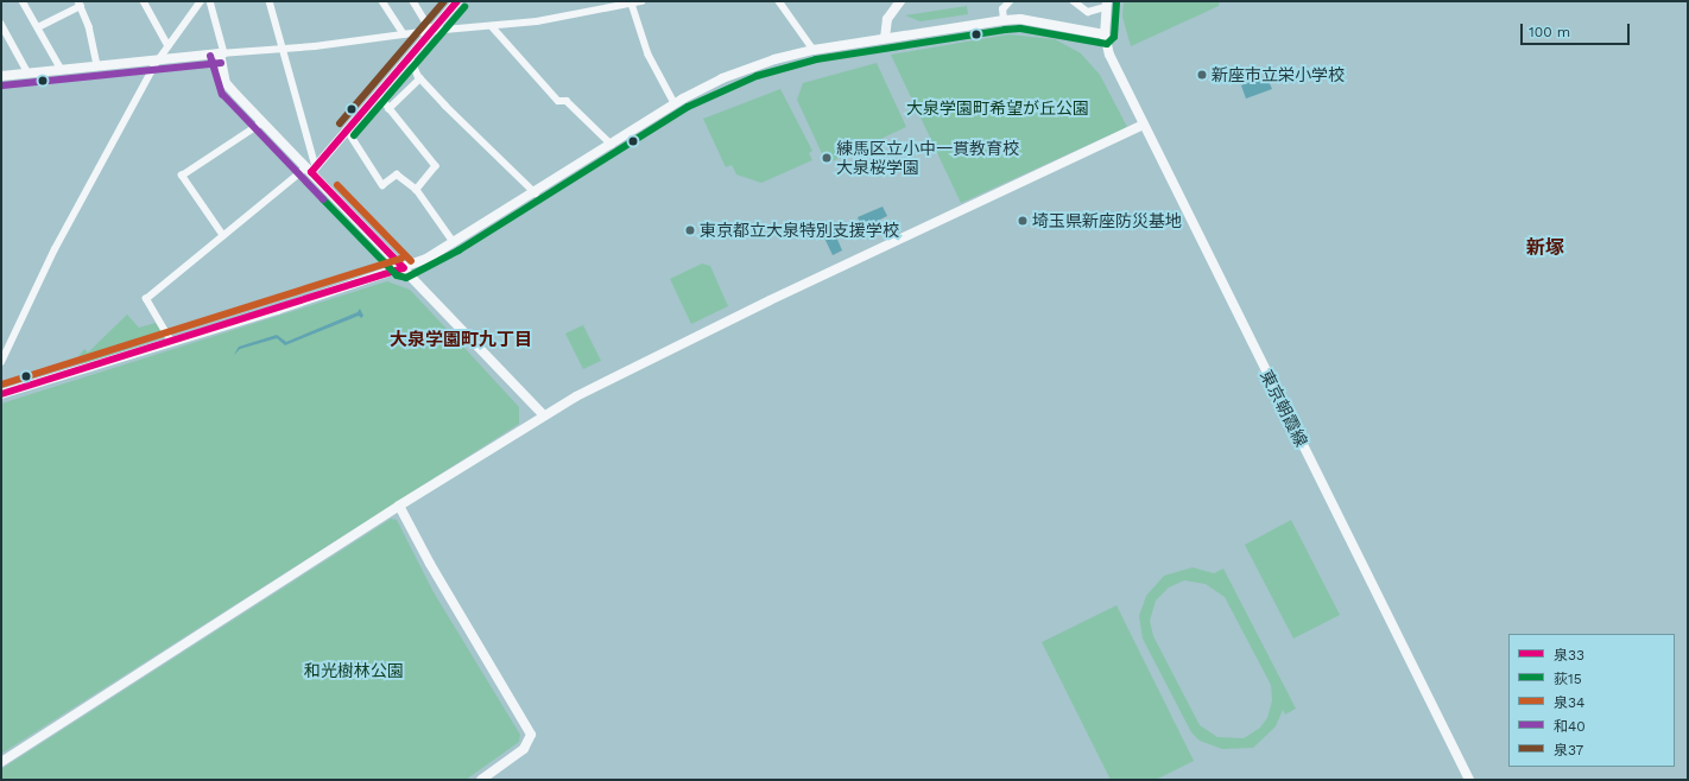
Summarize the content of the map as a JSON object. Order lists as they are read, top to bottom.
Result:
{
  "streets": {
    "street": ["東京朝霞線"]
  },
  "districts": ["新塚", "大泉学園町九丁目"],
  "parks": ["大泉学園町希望が丘公園", "和光樹林公園"],
  "places": [
    "新座市立栄小学校",
    "練馬区立小中一貫教育校 大泉桜学園",
    "埼玉県新座防災基地",
    "東京都立大泉特別支援学校"
  ],
  "lines": [
    "transit line 泉33",
    "transit line 泉37",
    "transit line 荻15",
    "transit line 和40",
    "transit line 泉34"
  ],
  "legend": [
    "泉33",
    "荻15",
    "泉34",
    "和40",
    "泉37"
  ],
  "scale_bar": "100 m"
}
